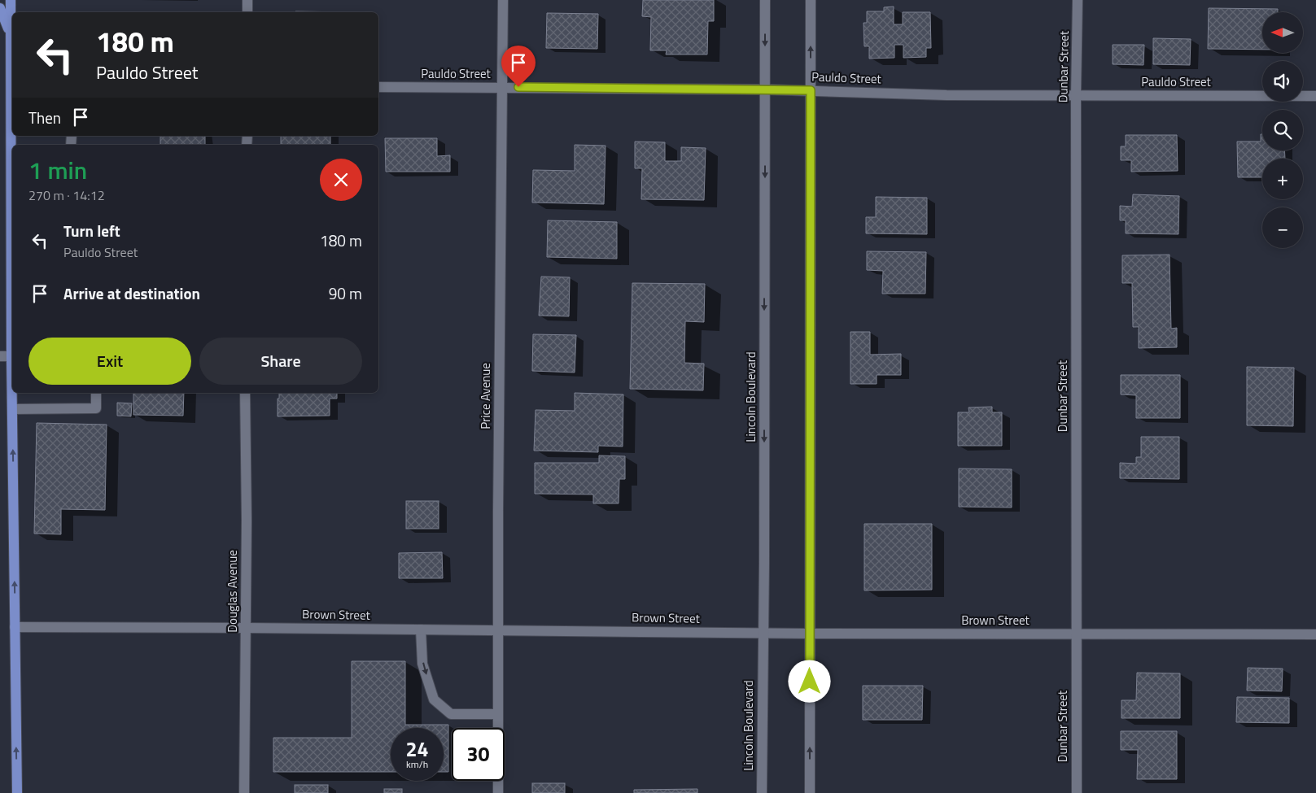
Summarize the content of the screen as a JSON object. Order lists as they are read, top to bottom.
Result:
{
  "streets": {
    "street": [
      "Dunbar Street",
      "Pauldo Street",
      "Price Avenue",
      "Lincoln Boulevard",
      "Douglas Avenue",
      "Brown Street"
    ]
  },
  "crossings": [
    ["Dunbar Street", "Pauldo Street"],
    ["Dunbar Street", "Brown Street"],
    ["Pauldo Street", "Price Avenue"],
    ["Pauldo Street", "Lincoln Boulevard"],
    ["Price Avenue", "Brown Street"],
    ["Lincoln Boulevard", "Brown Street"],
    ["Douglas Avenue", "Brown Street"]
  ],
  "north": "left",
  "page": {
    "map_buttons": ["+", "−"],
    "turn": ["180 m", "Pauldo Street"],
    "then": "Then",
    "heading": ["1 min", "270 m · 14:12"],
    "list": [
      {
        "name": "Turn left",
        "note": "Pauldo Street",
        "value": "180 m"
      },
      {
        "name": "Arrive at destination",
        "value": "90 m"
      }
    ],
    "buttons": ["Exit", "Share"],
    "speed": "24 km/h",
    "limit": "30"
  }
}
